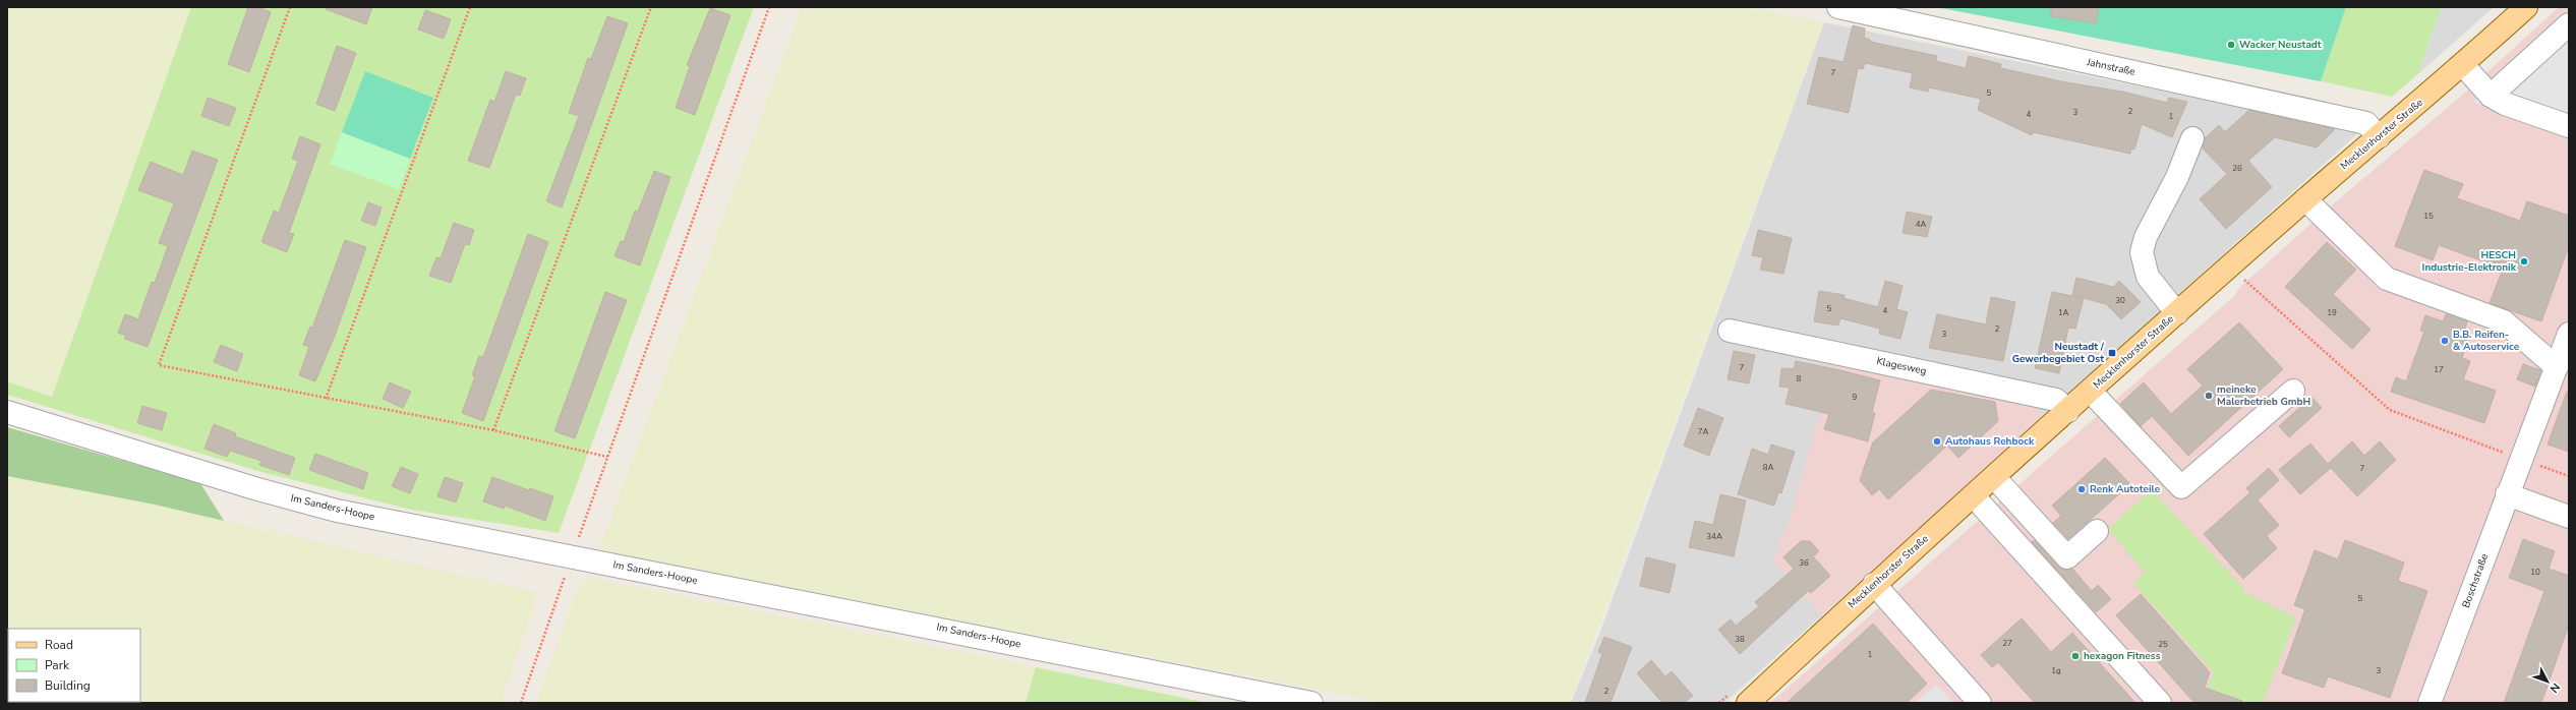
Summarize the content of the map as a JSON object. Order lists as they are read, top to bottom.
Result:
{
  "streets": {
    "main road": ["Mecklenhorster Straße"],
    "street": [
      "Jahnstraße",
      "Klagesweg",
      "Im Sanders-Hoope",
      "Boschstraße"
    ]
  },
  "crossings": [
    ["Jahnstraße", "Mecklenhorster Straße"],
    ["Mecklenhorster Straße", "Klagesweg"]
  ],
  "places": {
    "other": [
      "Wacker Neustadt",
      "HESCH Industrie-Elektronik",
      "B.B. Reifen- & Autoservice",
      "meineke Malerbetrieb GmbH",
      "Autohaus Rehbock",
      "Renk Autoteile",
      "hexagon Fitness"
    ],
    "transit": ["Neustadt / Gewerbegebiet Ost"]
  },
  "house_numbers": [
    "7",
    "5",
    "2",
    "3",
    "4",
    "1",
    "26",
    "15",
    "4A",
    "30",
    "5",
    "4",
    "1A",
    "19",
    "2",
    "3",
    "7",
    "17",
    "8",
    "9",
    "7A",
    "8A",
    "7",
    "34A",
    "36",
    "10",
    "5",
    "38",
    "27",
    "25",
    "1",
    "1g",
    "3",
    "2"
  ],
  "legend": ["Road", "Park", "Building"],
  "north": "bottom right"
}
